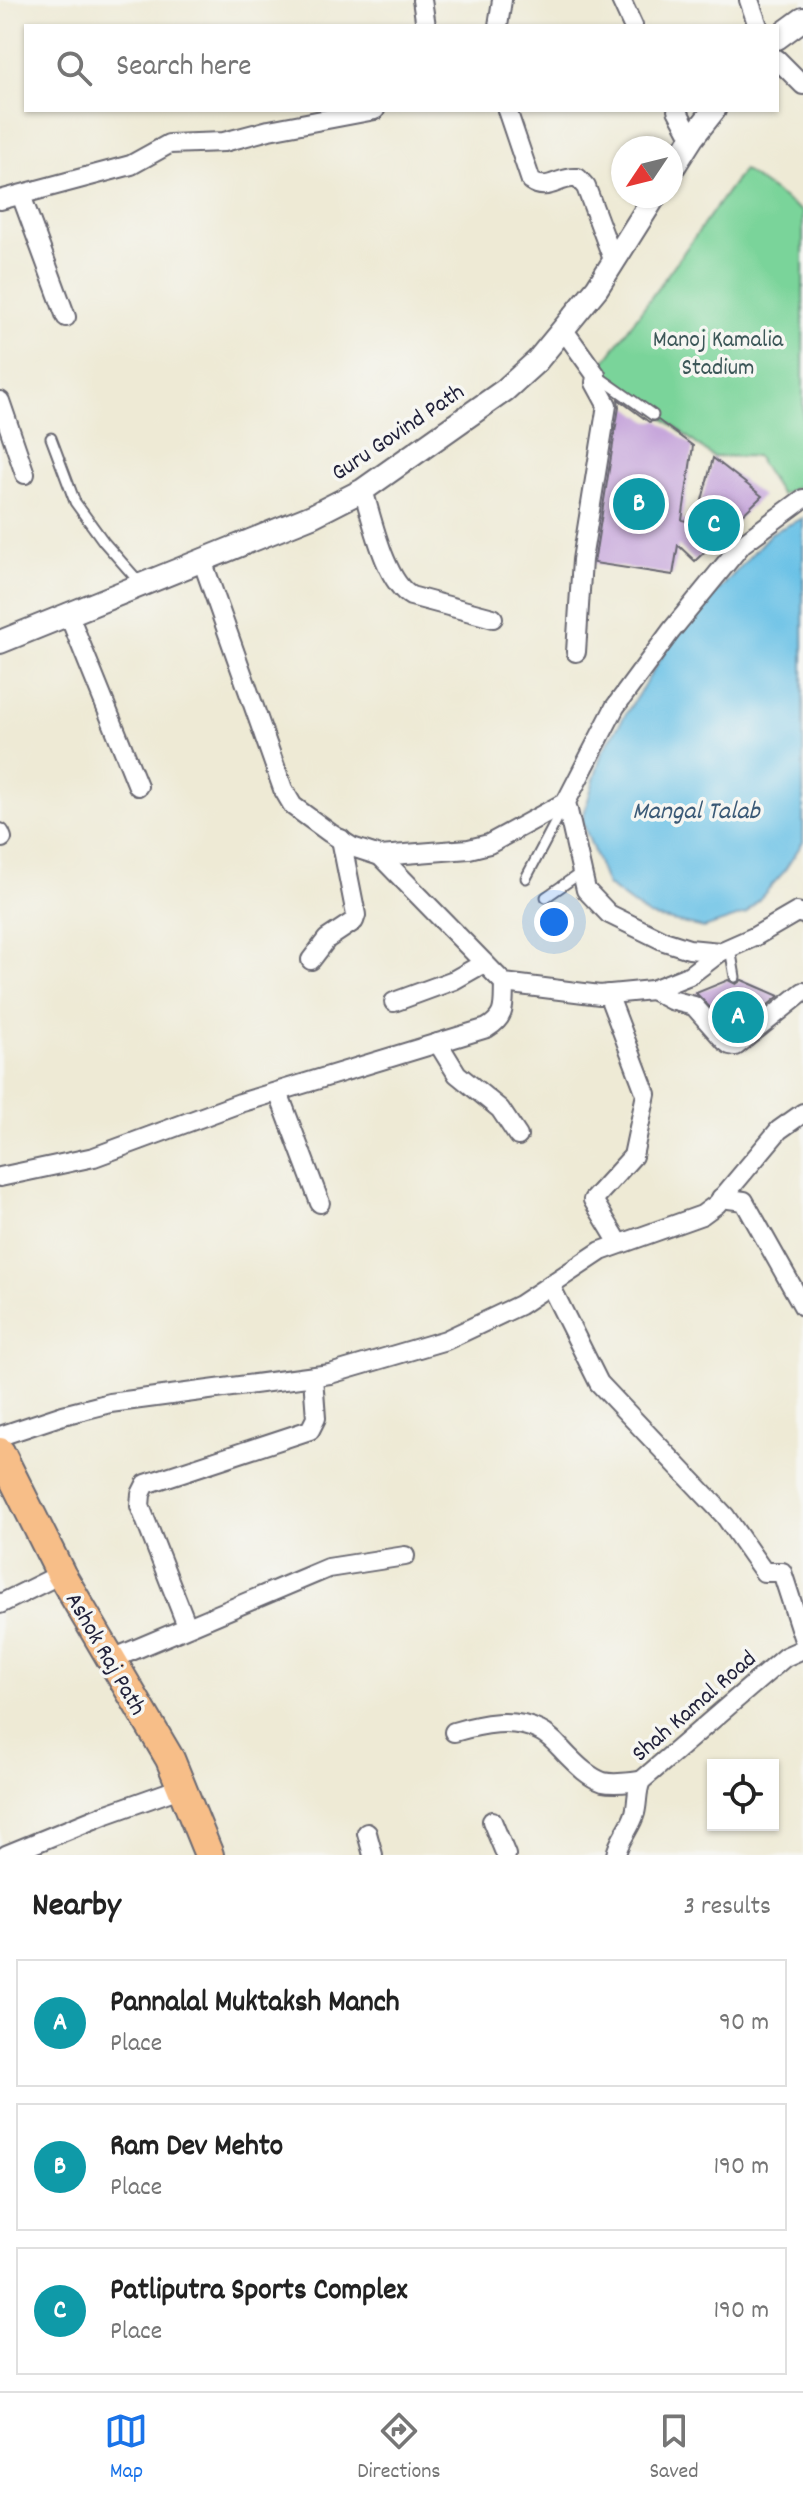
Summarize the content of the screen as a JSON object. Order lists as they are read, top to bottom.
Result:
{
  "streets": {
    "main road": ["Ashok Raj Path"],
    "street": ["Guru Govind Path", "Shah Kamal Road"]
  },
  "water": ["Mangal Talab"],
  "parks": ["Manoj Kamalia Stadium"],
  "north": "bottom left",
  "page": {
    "search": "Search here",
    "pins": ["B", "C", "A"],
    "heading": ["Nearby", "3 results"],
    "list": [
      {
        "mark": "A",
        "name": "Pannalal Muktaksh Manch",
        "note": "Place",
        "value": "90 m"
      },
      {
        "mark": "B",
        "name": "Ram Dev Mehto",
        "note": "Place",
        "value": "190 m"
      },
      {
        "mark": "C",
        "name": "Patliputra Sports Complex",
        "note": "Place",
        "value": "190 m"
      }
    ],
    "nav": ["Map", "Directions", "Saved"]
  }
}
